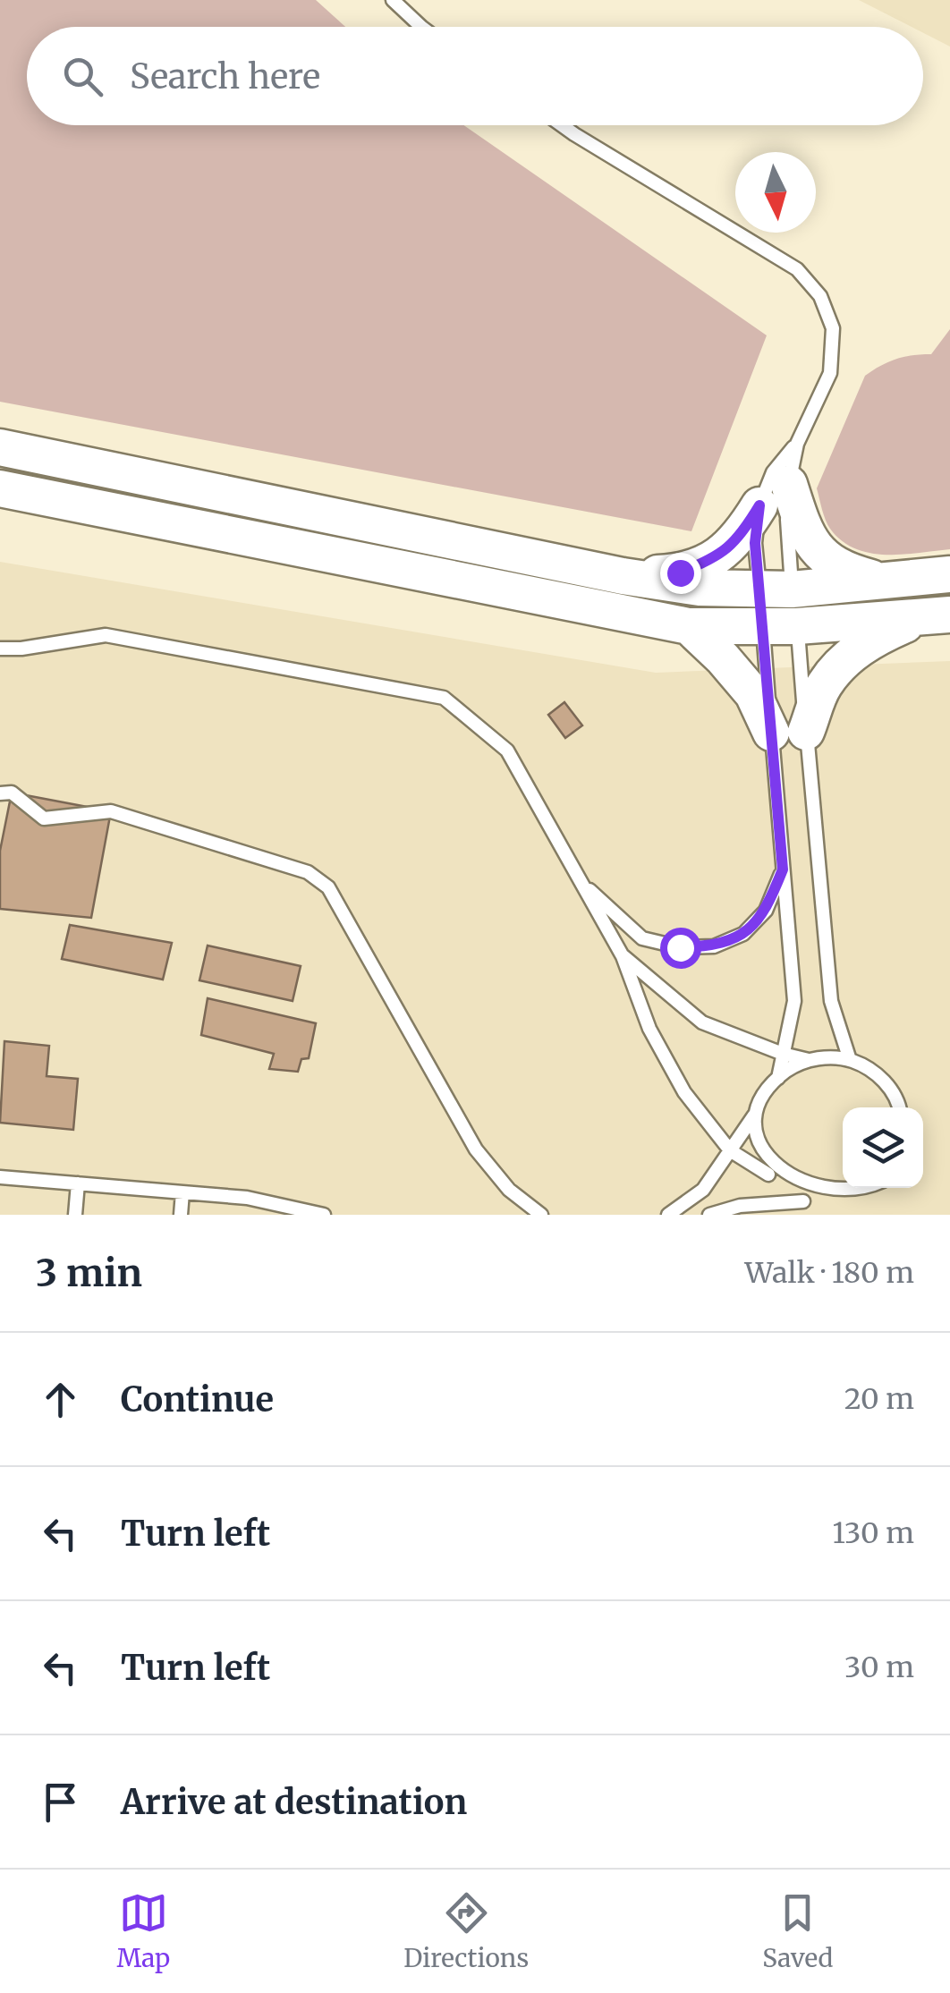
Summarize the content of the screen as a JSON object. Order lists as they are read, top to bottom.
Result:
{
  "north": "bottom",
  "page": {
    "search": "Search here",
    "heading": ["3 min", "Walk · 180 m"],
    "list": [
      ["Continue", "20 m"],
      ["Turn left", "130 m"],
      ["Turn left", "30 m"],
      "Arrive at destination"
    ],
    "nav": ["Map", "Directions", "Saved"]
  }
}
